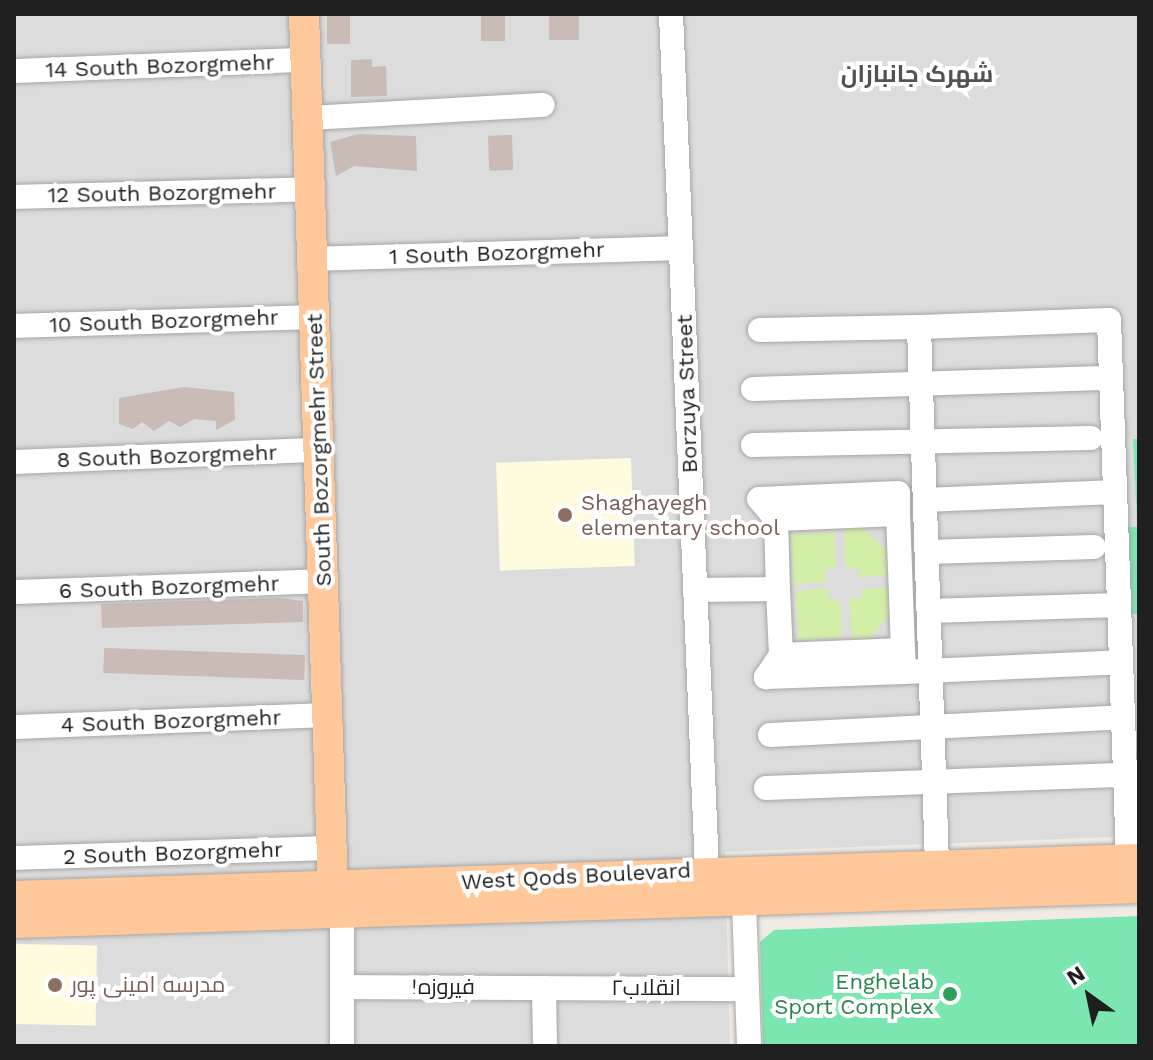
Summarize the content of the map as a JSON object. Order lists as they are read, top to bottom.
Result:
{
  "streets": {
    "main road": ["South Bozorgmehr Street", "West Qods Boulevard"],
    "street": [
      "14 South Bozorgmehr",
      "12 South Bozorgmehr",
      "1 South Bozorgmehr",
      "10 South Bozorgmehr",
      "Borzuya Street",
      "8 South Bozorgmehr",
      "6 South Bozorgmehr",
      "4 South Bozorgmehr",
      "2 South Bozorgmehr",
      "فیروزه۱",
      "انقلاب۲"
    ]
  },
  "crossings": [
    ["14 South Bozorgmehr", "South Bozorgmehr Street"],
    ["12 South Bozorgmehr", "South Bozorgmehr Street"],
    ["1 South Bozorgmehr", "Borzuya Street"],
    ["1 South Bozorgmehr", "South Bozorgmehr Street"],
    ["10 South Bozorgmehr", "South Bozorgmehr Street"],
    ["Borzuya Street", "West Qods Boulevard"],
    ["South Bozorgmehr Street", "8 South Bozorgmehr"],
    ["South Bozorgmehr Street", "6 South Bozorgmehr"],
    ["South Bozorgmehr Street", "4 South Bozorgmehr"],
    ["South Bozorgmehr Street", "2 South Bozorgmehr"],
    ["South Bozorgmehr Street", "West Qods Boulevard"],
    ["فیروزه۱", "انقلاب۲"]
  ],
  "districts": ["شهرک جانبازان"],
  "places": ["Shaghayegh elementary school", "مدرسه امینی پور", "Enghelab Sport Complex"],
  "north": "top left"
}
